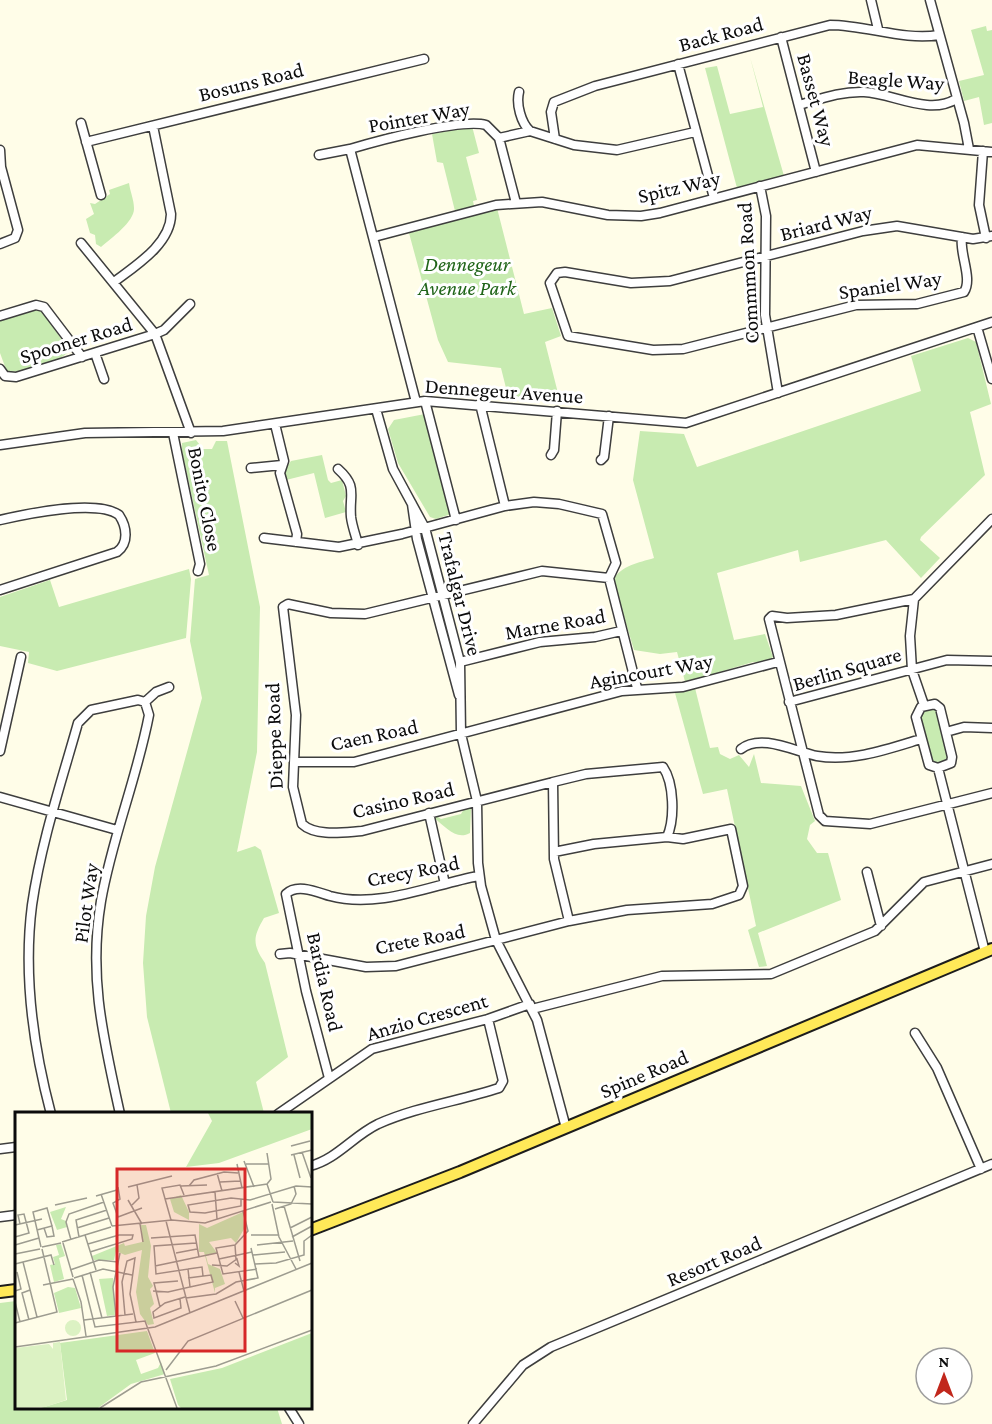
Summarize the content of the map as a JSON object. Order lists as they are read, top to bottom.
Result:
{
  "streets": {
    "main road": ["Spine Road"],
    "street": [
      "Back Road",
      "Beagle Way",
      "Bosuns Road",
      "Basset Way",
      "Pointer Way",
      "Spitz Way",
      "Briard Way",
      "Commmon Road",
      "Spaniel Way",
      "Spooner Road",
      "Dennegeur Avenue",
      "Bonito Close",
      "Trafalgar Drive",
      "Marne Road",
      "Berlin Square",
      "Agincourt Way",
      "Caen Road",
      "Dieppe Road",
      "Casino Road",
      "Crecy Road",
      "Pilot Way",
      "Crete Road",
      "Bardia Road",
      "Anzio Crescent",
      "Resort Road"
    ]
  },
  "crossings": [
    ["Back Road", "Basset Way"],
    ["Beagle Way", "Basset Way"],
    ["Basset Way", "Spitz Way"],
    ["Pointer Way", "Spitz Way"],
    ["Pointer Way", "Dennegeur Avenue"],
    ["Spitz Way", "Briard Way"],
    ["Spitz Way", "Commmon Road"],
    ["Briard Way", "Commmon Road"],
    ["Briard Way", "Spaniel Way"],
    ["Commmon Road", "Spaniel Way"],
    ["Commmon Road", "Dennegeur Avenue"],
    ["Dennegeur Avenue", "Bonito Close"],
    ["Dennegeur Avenue", "Trafalgar Drive"],
    ["Trafalgar Drive", "Marne Road"],
    ["Trafalgar Drive", "Agincourt Way"],
    ["Trafalgar Drive", "Caen Road"],
    ["Trafalgar Drive", "Dieppe Road"],
    ["Trafalgar Drive", "Casino Road"],
    ["Trafalgar Drive", "Crecy Road"],
    ["Trafalgar Drive", "Crete Road"],
    ["Trafalgar Drive", "Anzio Crescent"],
    ["Trafalgar Drive", "Spine Road"],
    ["Agincourt Way", "Caen Road"],
    ["Caen Road", "Dieppe Road"],
    ["Dieppe Road", "Casino Road"],
    ["Casino Road", "Crete Road"],
    ["Crecy Road", "Bardia Road"],
    ["Crete Road", "Bardia Road"],
    ["Bardia Road", "Anzio Crescent"]
  ],
  "parks": ["Dennegeur Avenue Park"],
  "north": "top"
}
